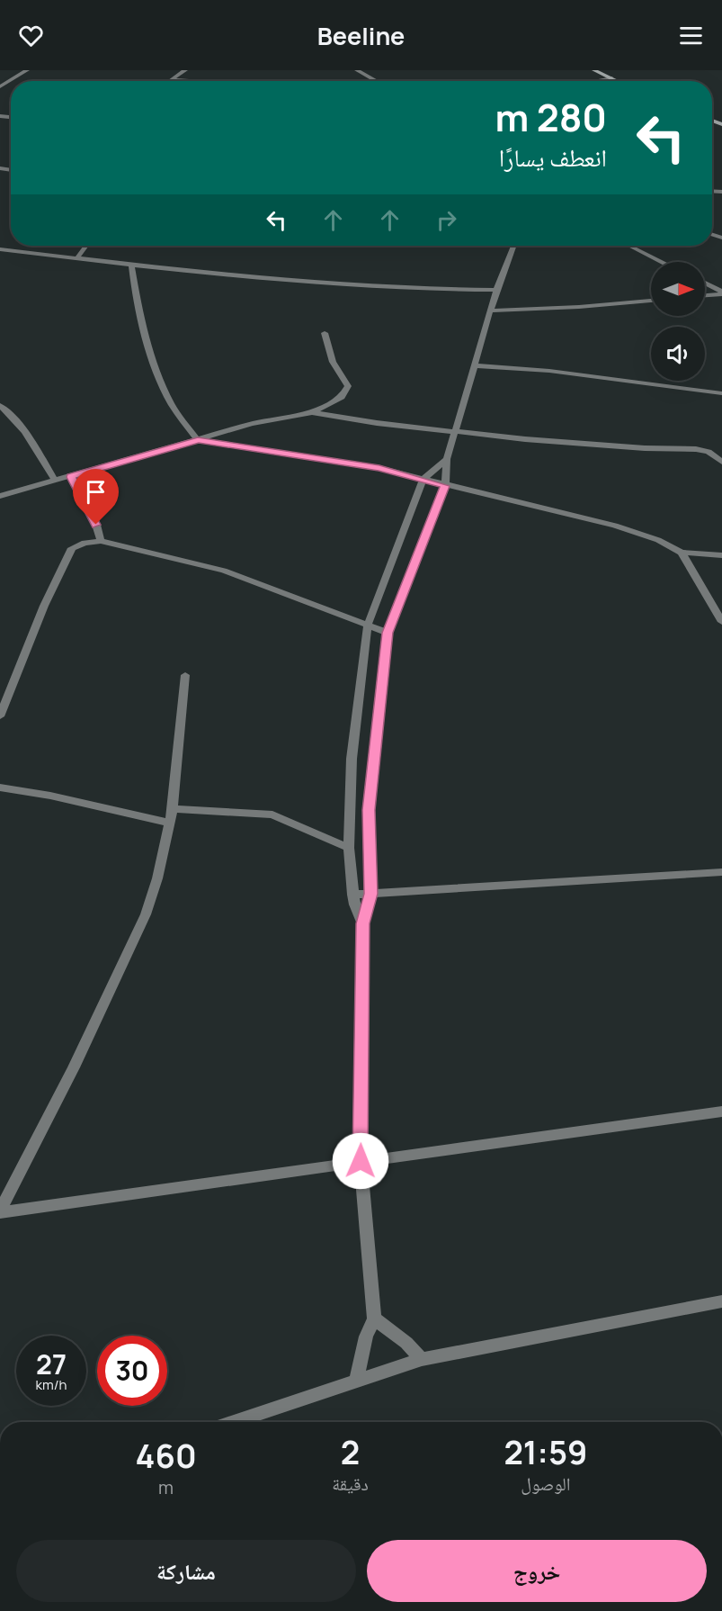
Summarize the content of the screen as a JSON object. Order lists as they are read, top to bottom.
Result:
{
  "north": "right",
  "page": {
    "header": "Beeline",
    "turn": ["280 m", "انعطف يسارًا"],
    "speed": "27 km/h",
    "limit": "30",
    "eta": [
      "21:59",
      "الوصول",
      "2",
      "دقيقة",
      "460",
      "m"
    ],
    "buttons": ["خروج", "مشاركة"]
  }
}
